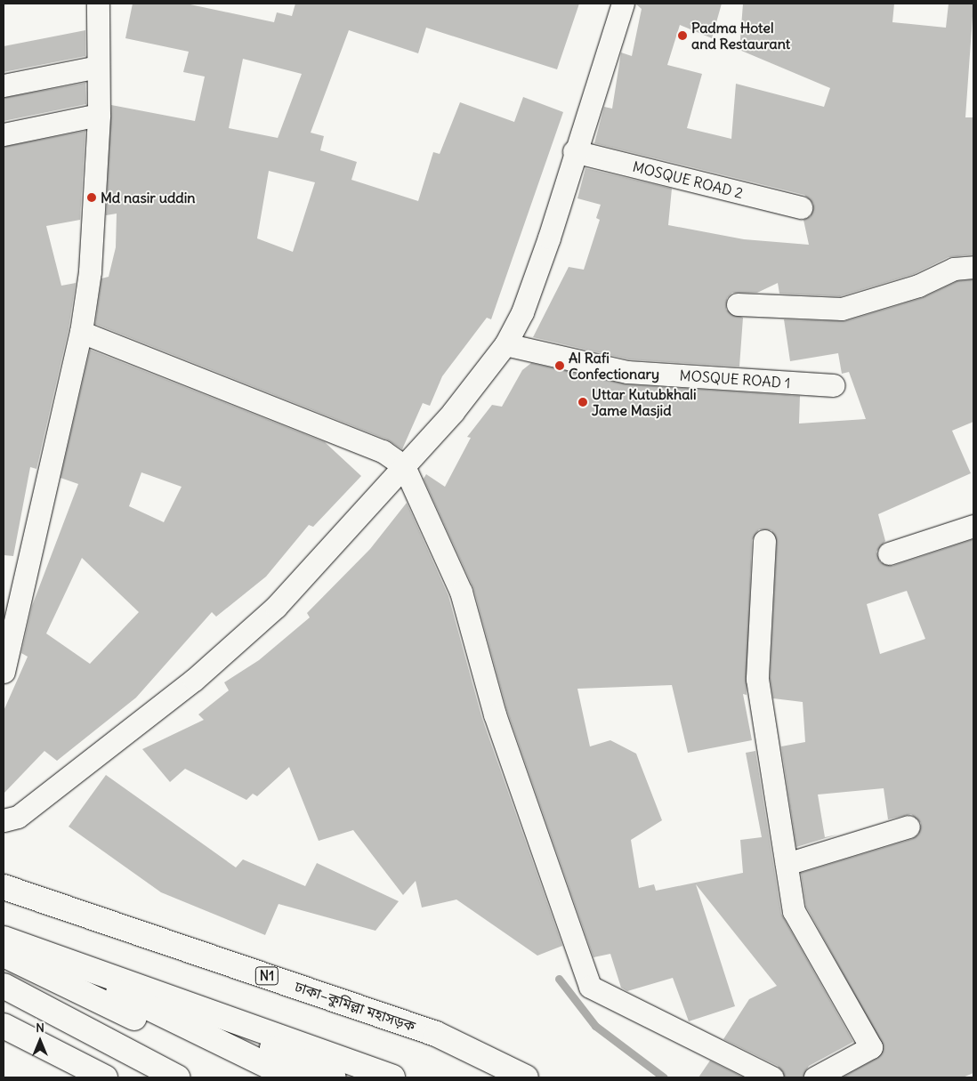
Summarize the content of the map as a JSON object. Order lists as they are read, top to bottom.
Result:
{
  "streets": {
    "main road": ["N1", "ঢাকা–কুমিল্লা মহাসড়ক"],
    "street": ["MOSQUE ROAD 2", "MOSQUE ROAD 1"]
  },
  "places": [
    "Padma Hotel and Restaurant",
    "Md nasir uddin",
    "Al Rafi Confectionary",
    "Uttar Kutubkhali Jame Masjid"
  ],
  "north": "top"
}
